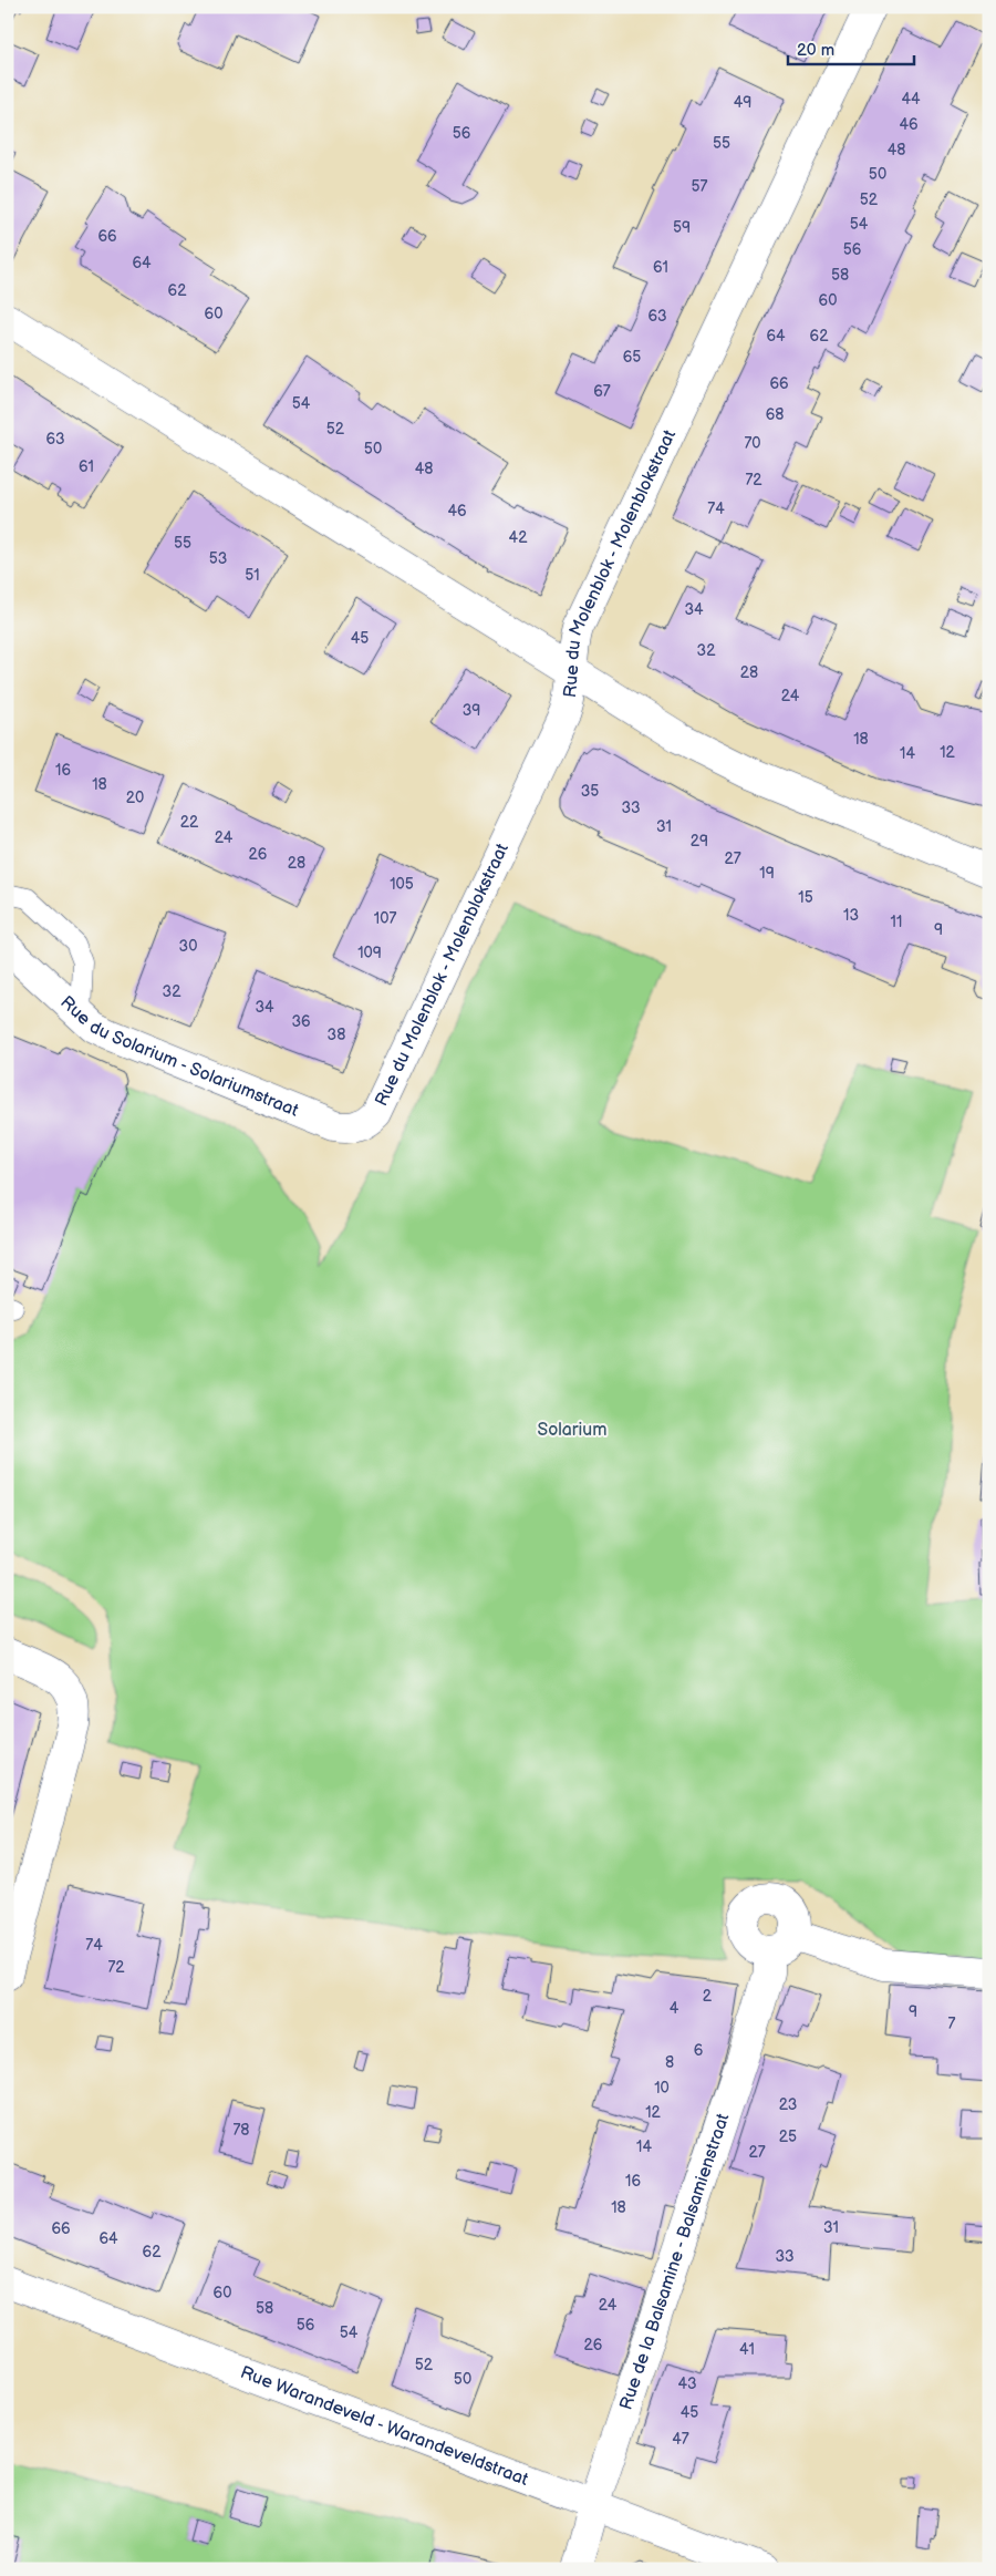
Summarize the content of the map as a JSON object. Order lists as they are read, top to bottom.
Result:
{
  "streets": {
    "street": [
      "Rue du Molenblok - Molenblokstraat",
      "Rue du Solarium - Solariumstraat",
      "Rue de la Balsamine - Balsamienstraat",
      "Rue Warandeveld - Warandeveldstraat"
    ]
  },
  "crossings": [
    ["Rue du Molenblok - Molenblokstraat", "Rue du Solarium - Solariumstraat"],
    ["Rue de la Balsamine - Balsamienstraat", "Rue Warandeveld - Warandeveldstraat"]
  ],
  "parks": ["Solarium"],
  "house_numbers": [
    "44",
    "49",
    "46",
    "56",
    "55",
    "48",
    "50",
    "57",
    "52",
    "54",
    "59",
    "66",
    "56",
    "64",
    "61",
    "58",
    "62",
    "60",
    "60",
    "63",
    "64",
    "62",
    "65",
    "66",
    "67",
    "54",
    "68",
    "52",
    "63",
    "70",
    "50",
    "61",
    "48",
    "72",
    "74",
    "46",
    "42",
    "55",
    "53",
    "51",
    "34",
    "45",
    "32",
    "28",
    "24",
    "39",
    "18",
    "12",
    "14",
    "16",
    "18",
    "35",
    "20",
    "33",
    "22",
    "31",
    "24",
    "29",
    "26",
    "27",
    "28",
    "19",
    "105",
    "15",
    "13",
    "107",
    "11",
    "9",
    "30",
    "109",
    "32",
    "34",
    "36",
    "38",
    "74",
    "72",
    "2",
    "4",
    "9",
    "7",
    "6",
    "8",
    "10",
    "23",
    "12",
    "78",
    "25",
    "14",
    "27",
    "16",
    "18",
    "31",
    "66",
    "64",
    "62",
    "33",
    "60",
    "24",
    "58",
    "56",
    "54",
    "26",
    "41",
    "52",
    "50",
    "43",
    "45",
    "47"
  ],
  "scale_bar": "20 m"
}
